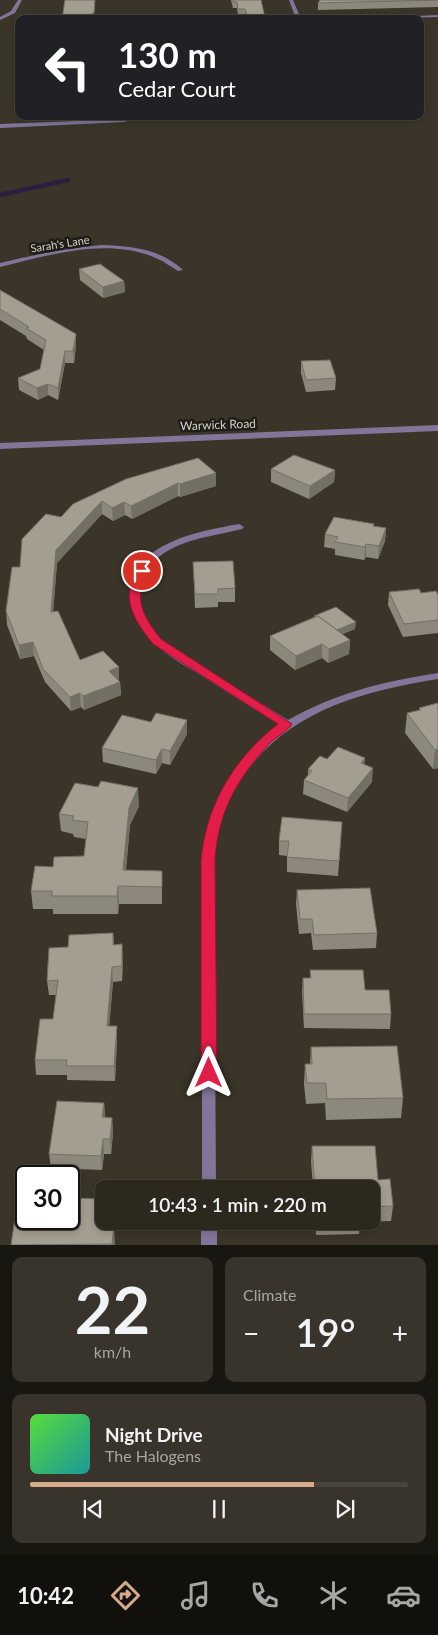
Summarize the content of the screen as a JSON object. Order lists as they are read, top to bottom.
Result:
{
  "streets": {
    "street": ["Sarah's Lane", "Warwick Road"]
  },
  "page": {
    "turn": ["130 m", "Cedar Court"],
    "limit": "30",
    "trip": "10:43 · 1 min · 220 m",
    "tile": [
      ["22", "km/h"],
      "Climate"
    ],
    "heat": ["−", "19°", "+"],
    "song": ["Night Drive", "The Halogens"],
    "tabs": "10:42"
  }
}
